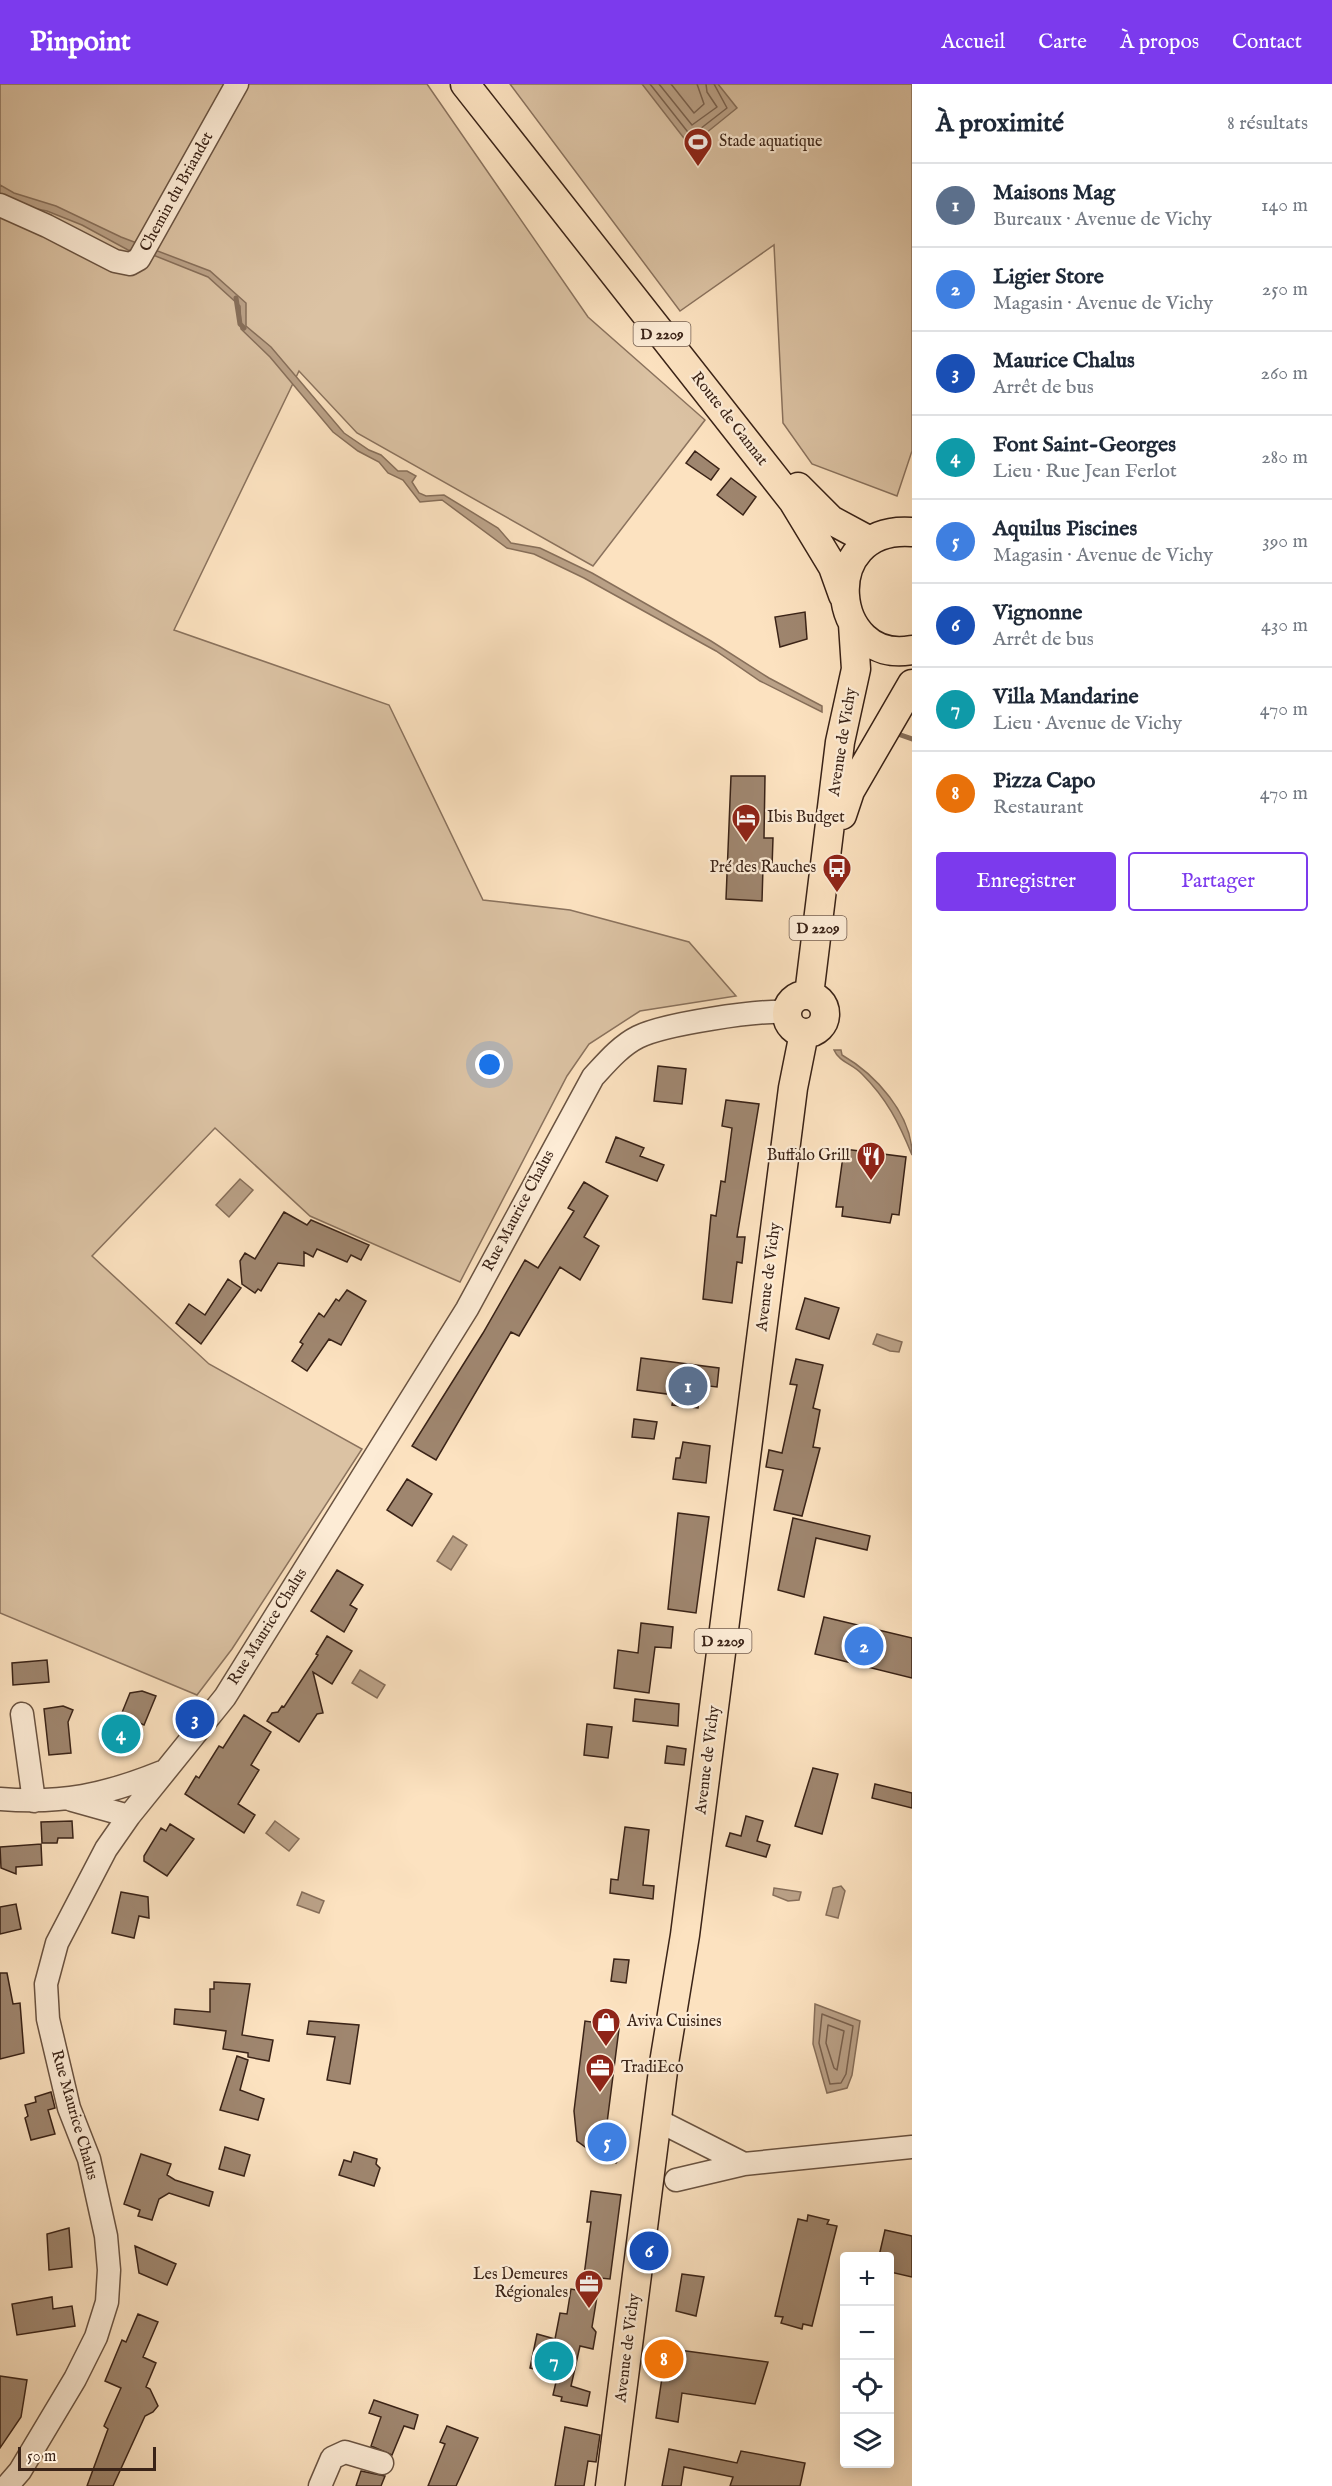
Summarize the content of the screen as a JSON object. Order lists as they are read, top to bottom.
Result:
{
  "streets": {
    "main road": ["D 2209", "Route de Gannat", "Avenue de Vichy"],
    "street": ["Chemin du Briandet", "Rue Maurice Chalus"]
  },
  "crossings": [
    ["Route de Gannat", "Avenue de Vichy"],
    ["Avenue de Vichy", "Rue Maurice Chalus"]
  ],
  "places": {
    "sports": ["Stade aquatique"],
    "hotel": ["Ibis Budget"],
    "bus stop": ["Pré des Rauches"],
    "restaurant": ["Buffalo Grill"],
    "shop": ["Aviva Cuisines"],
    "office": ["TradiEco", "Les Demeures Régionales"]
  },
  "scale_bar": "50 m",
  "page": {
    "header": "Pinpoint",
    "nav": [
      "Accueil",
      "Carte",
      "À propos",
      "Contact"
    ],
    "heading": ["À proximité", "8 résultats"],
    "list": [
      {
        "mark": "1",
        "name": "Maisons Mag",
        "note": "Bureaux · Avenue de Vichy",
        "value": "140 m"
      },
      {
        "mark": "2",
        "name": "Ligier Store",
        "note": "Magasin · Avenue de Vichy",
        "value": "250 m"
      },
      {
        "mark": "3",
        "name": "Maurice Chalus",
        "note": "Arrêt de bus",
        "value": "260 m"
      },
      {
        "mark": "4",
        "name": "Font Saint-Georges",
        "note": "Lieu · Rue Jean Ferlot",
        "value": "280 m"
      },
      {
        "mark": "5",
        "name": "Aquilus Piscines",
        "note": "Magasin · Avenue de Vichy",
        "value": "390 m"
      },
      {
        "mark": "6",
        "name": "Vignonne",
        "note": "Arrêt de bus",
        "value": "430 m"
      },
      {
        "mark": "7",
        "name": "Villa Mandarine",
        "note": "Lieu · Avenue de Vichy",
        "value": "470 m"
      },
      {
        "mark": "8",
        "name": "Pizza Capo",
        "note": "Restaurant",
        "value": "470 m"
      }
    ],
    "buttons": ["Enregistrer", "Partager"],
    "pins": [
      "1",
      "2",
      "3",
      "4",
      "5",
      "6",
      "8",
      "7"
    ],
    "map_buttons": ["+", "−"],
    "scale": "50 m"
  }
}
